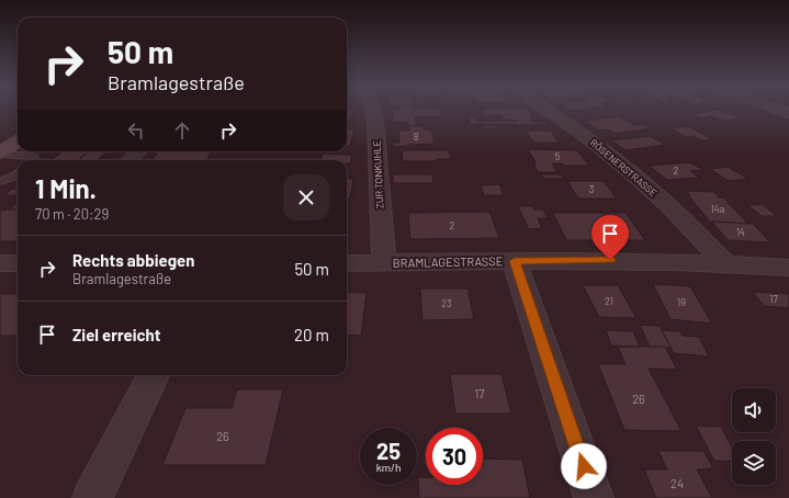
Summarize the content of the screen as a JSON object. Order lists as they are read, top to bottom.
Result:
{
  "streets": {
    "street": ["RÖSENERSTRASSE", "ZUR TONKUHLE", "BRAMLAGESTRASSE"]
  },
  "crossings": [
    ["RÖSENERSTRASSE", "BRAMLAGESTRASSE"],
    ["ZUR TONKUHLE", "BRAMLAGESTRASSE"]
  ],
  "house_numbers": [
    "8",
    "5",
    "2",
    "3",
    "14a",
    "2",
    "14",
    "17",
    "21",
    "19",
    "23",
    "17",
    "26",
    "26",
    "24"
  ],
  "page": {
    "turn": ["50 m", "Bramlagestraße"],
    "heading": ["1 Min.", "70 m · 20:29"],
    "list": [
      {
        "name": "Rechts abbiegen",
        "note": "Bramlagestraße",
        "value": "50 m"
      },
      {
        "name": "Ziel erreicht",
        "value": "20 m"
      }
    ],
    "speed": "25 km/h",
    "limit": "30"
  }
}
